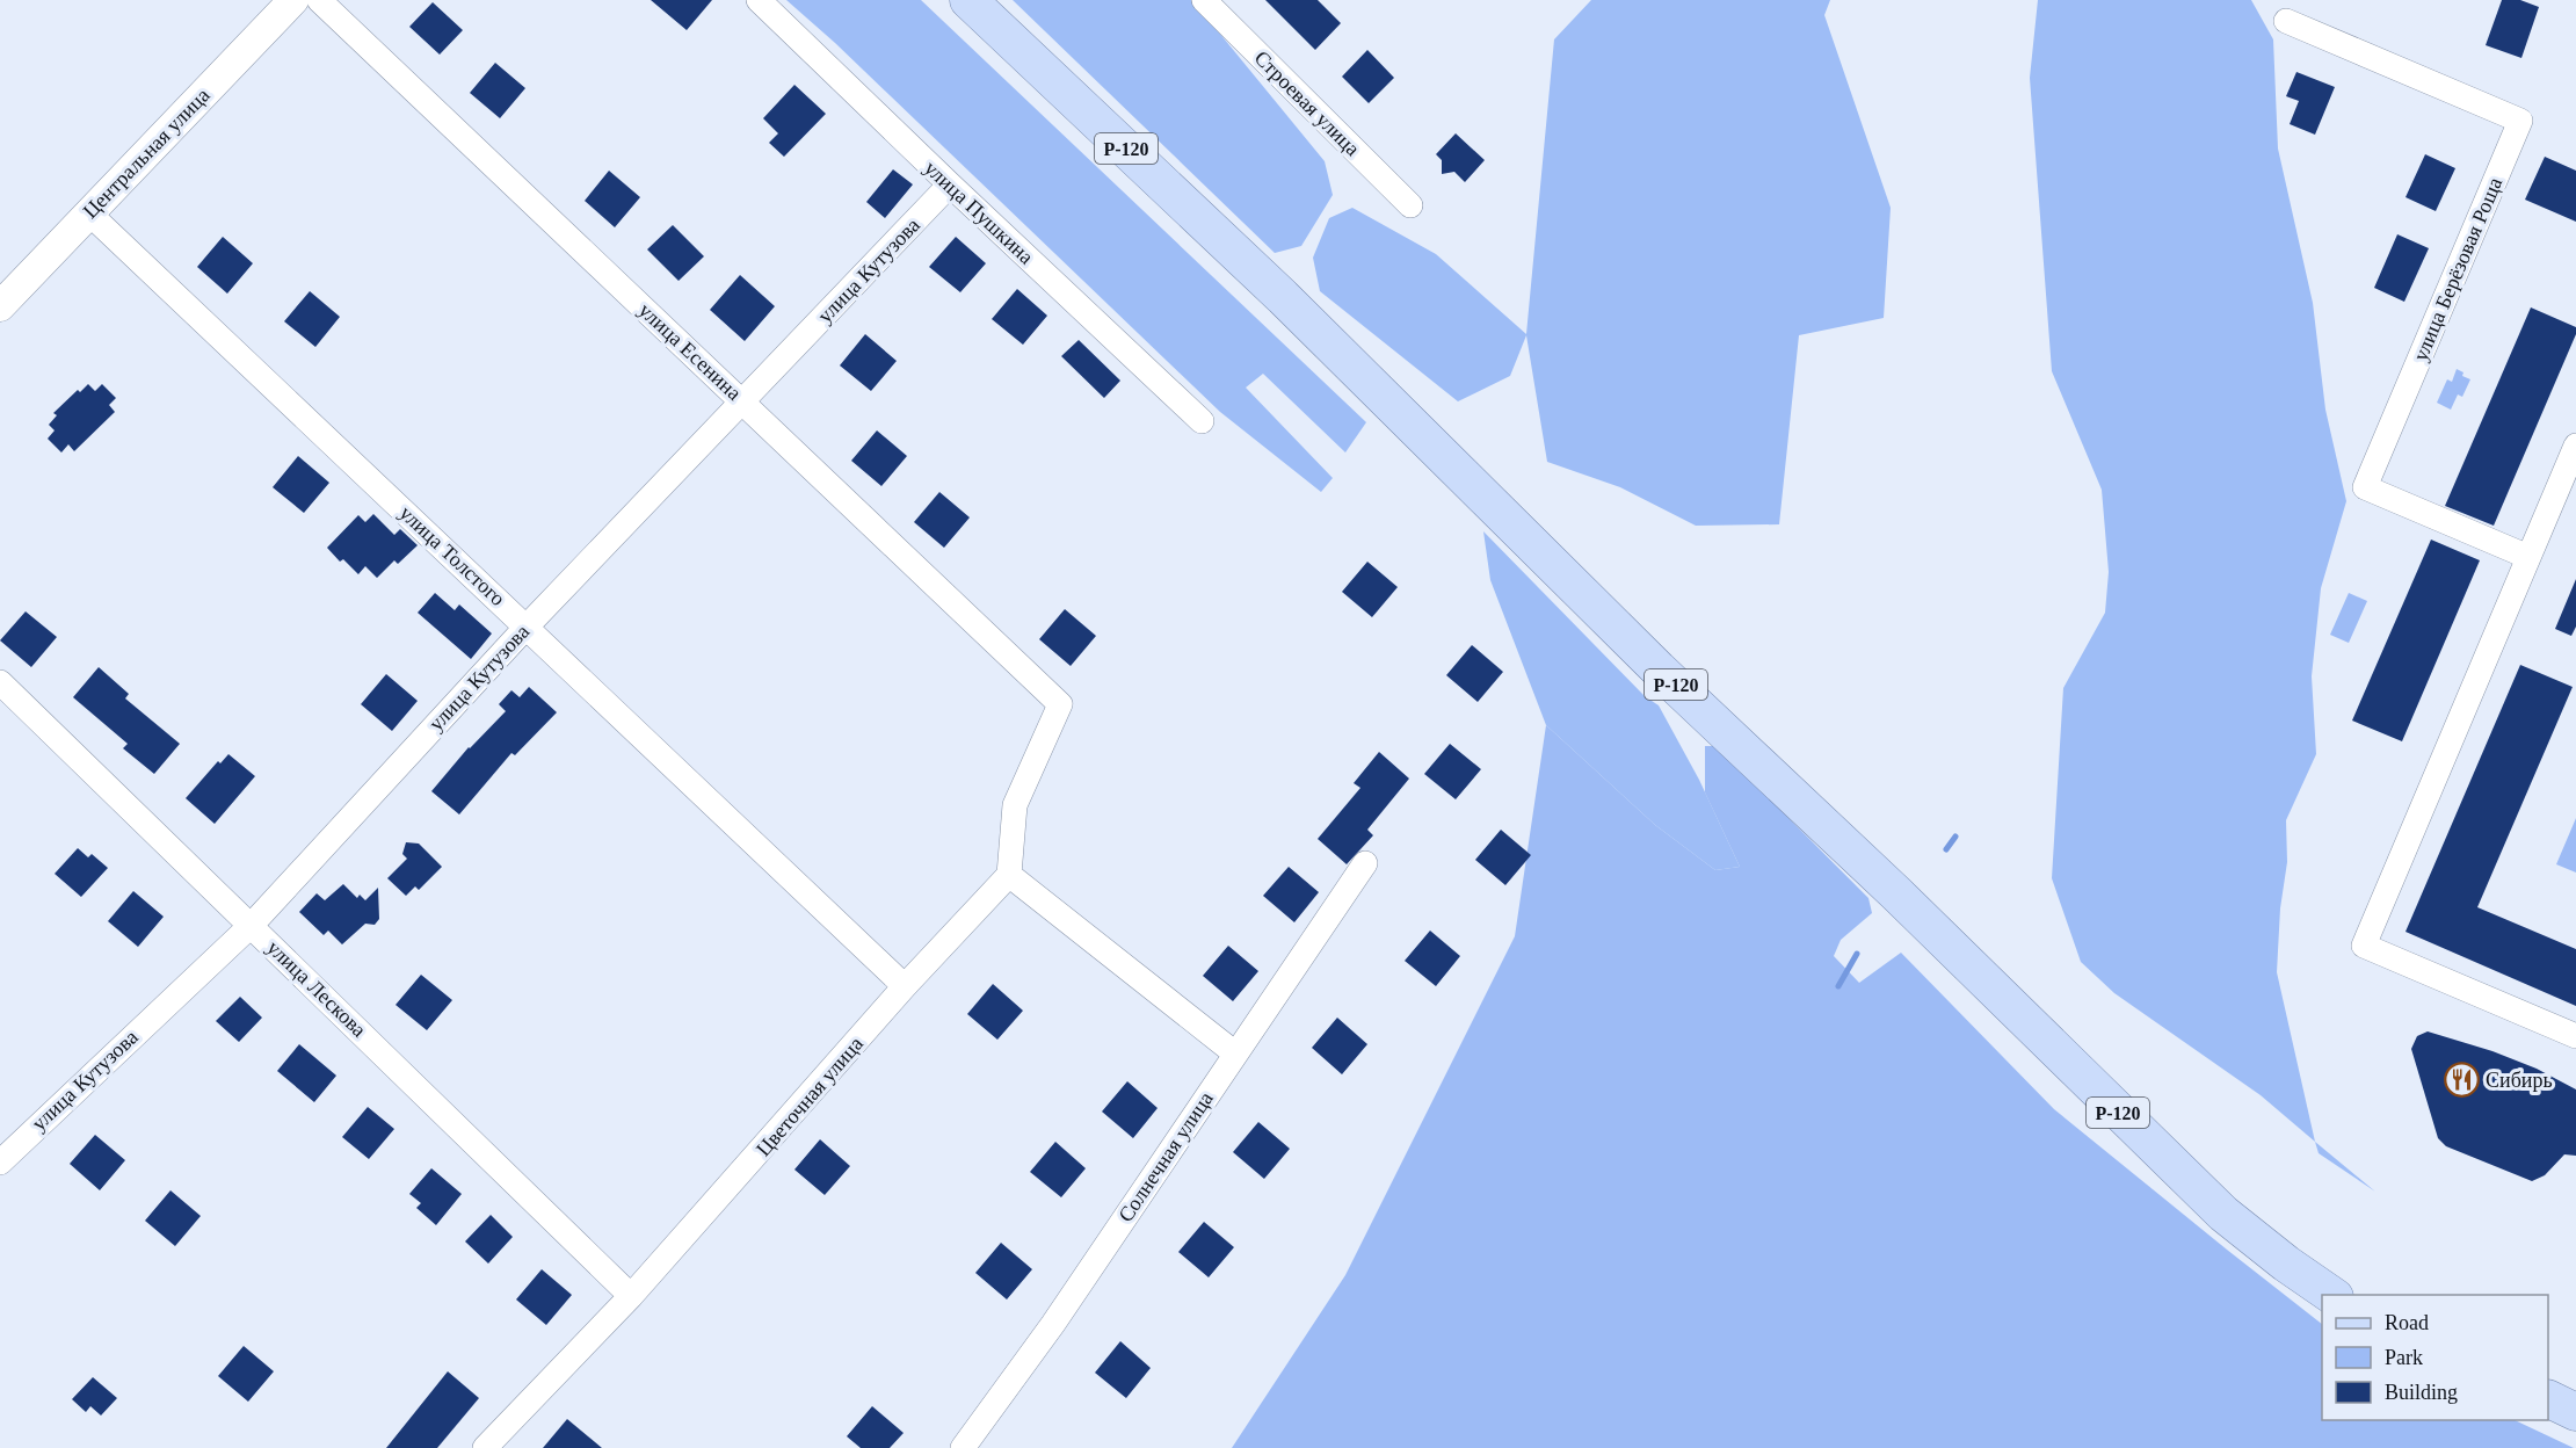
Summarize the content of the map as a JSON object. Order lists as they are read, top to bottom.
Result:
{
  "streets": {
    "main road": ["Р-120"],
    "street": [
      "Строевая улица",
      "Центральная улица",
      "улица Пушкина",
      "улица Берёзовая Роща",
      "улица Кутузова",
      "улица Есенина",
      "улица Толстого",
      "улица Лескова",
      "Цветочная улица",
      "Солнечная улица"
    ]
  },
  "crossings": [
    ["Центральная улица", "улица Толстого"],
    ["улица Пушкина", "улица Кутузова"],
    ["улица Кутузова", "улица Есенина"],
    ["улица Кутузова", "улица Толстого"],
    ["улица Кутузова", "улица Лескова"],
    ["улица Есенина", "Цветочная улица"],
    ["улица Толстого", "Цветочная улица"],
    ["улица Лескова", "Цветочная улица"]
  ],
  "places": {
    "restaurant": ["Сибирь"]
  },
  "legend": ["Road", "Park", "Building"]
}
